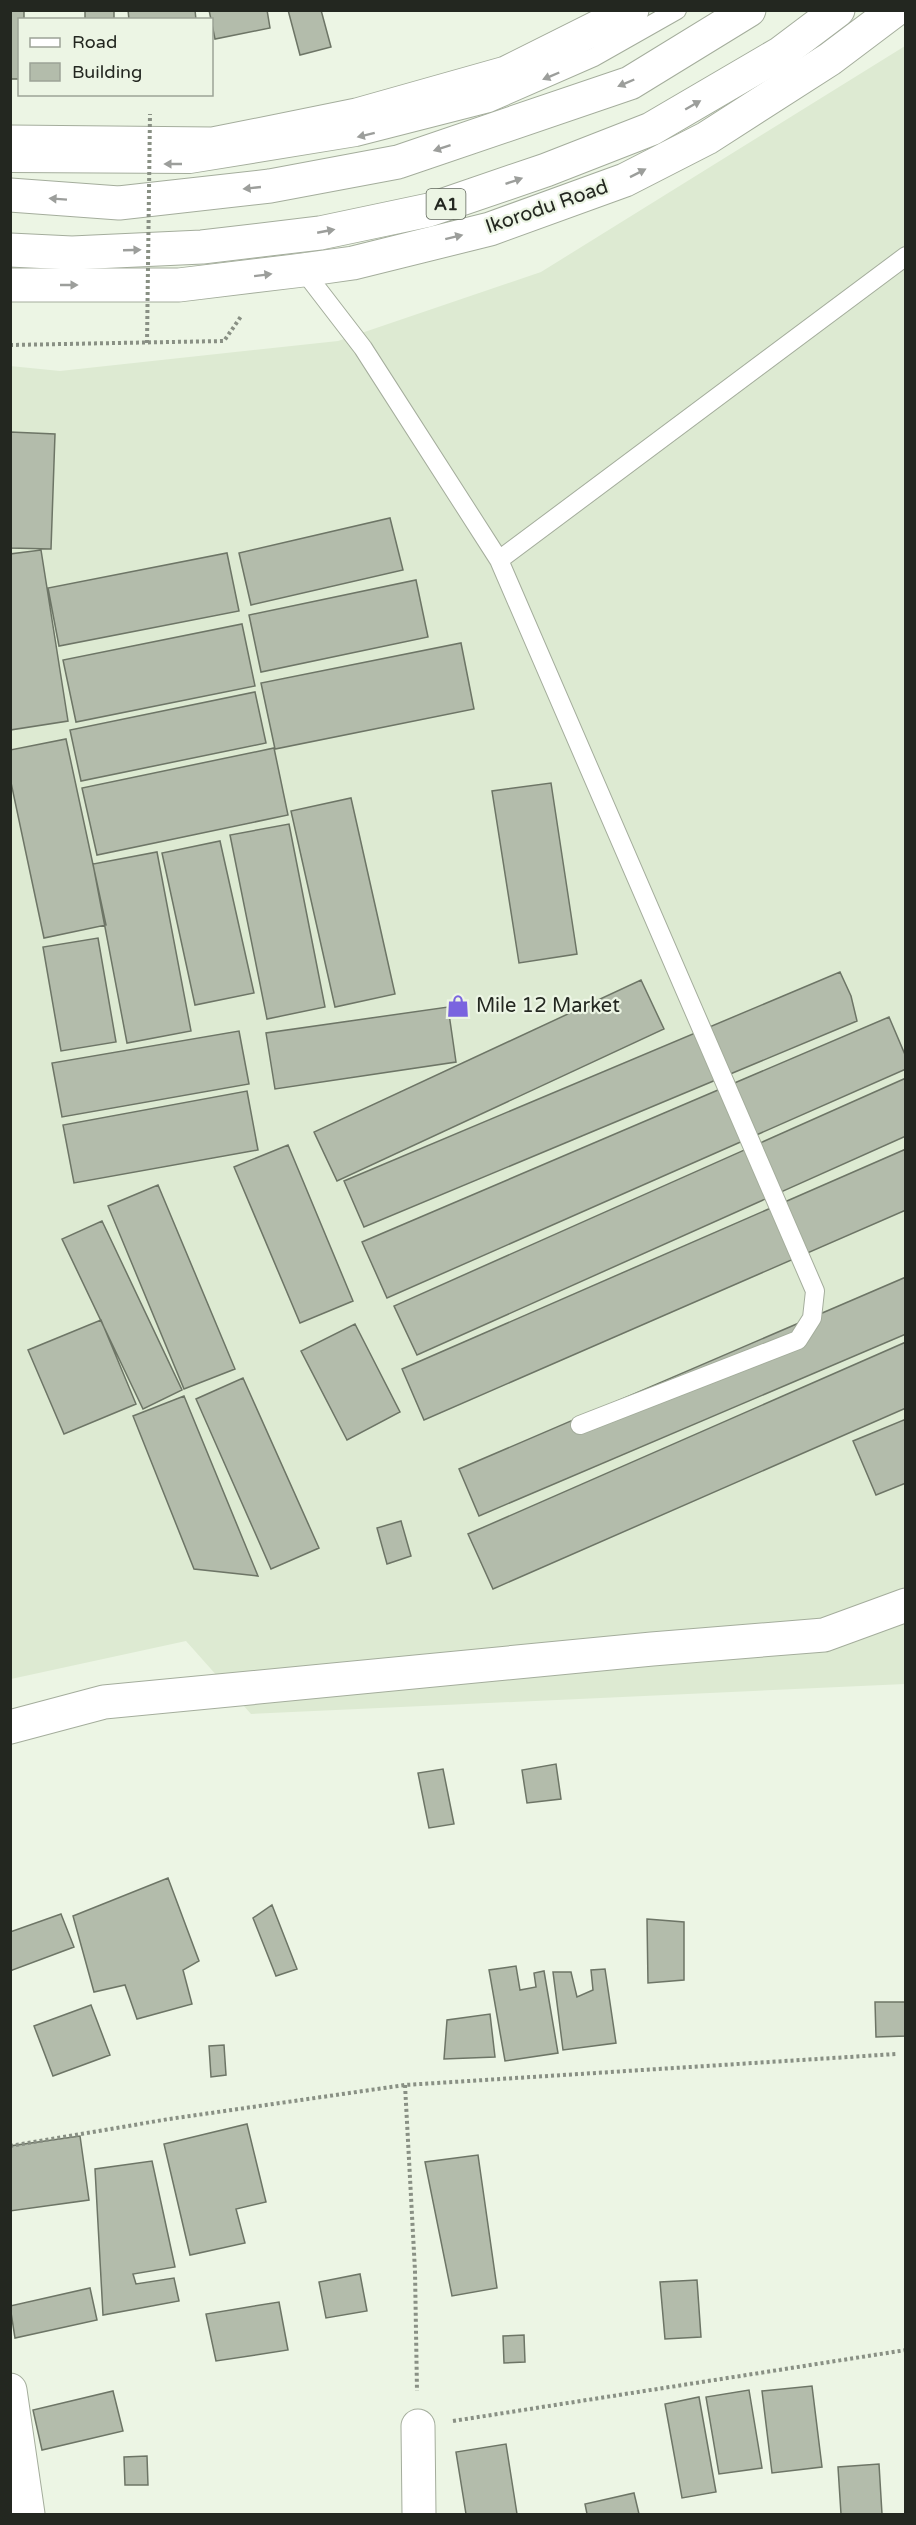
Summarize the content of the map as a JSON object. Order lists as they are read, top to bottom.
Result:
{
  "streets": {
    "main road": ["A1", "Ikorodu Road"]
  },
  "places": {
    "shop": ["Mile 12 Market"]
  },
  "legend": ["Road", "Building"]
}
